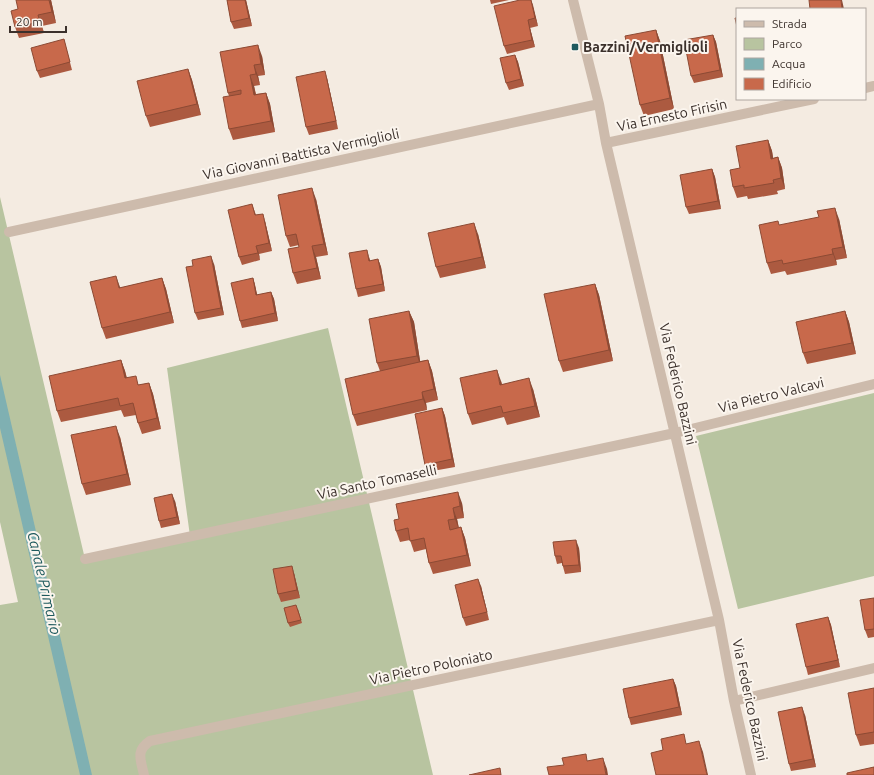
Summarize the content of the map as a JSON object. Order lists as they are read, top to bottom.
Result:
{
  "streets": {
    "street": [
      "Via Ernesto Firisin",
      "Via Giovanni Battista Vermiglioli",
      "Via Federico Bazzini",
      "Via Pietro Valcavi",
      "Via Santo Tomaselli",
      "Via Pietro Poloniato"
    ]
  },
  "crossings": [
    ["Via Ernesto Firisin", "Via Federico Bazzini"],
    ["Via Giovanni Battista Vermiglioli", "Via Federico Bazzini"],
    ["Via Federico Bazzini", "Via Pietro Valcavi"],
    ["Via Federico Bazzini", "Via Santo Tomaselli"],
    ["Via Federico Bazzini", "Via Pietro Poloniato"],
    ["Via Pietro Valcavi", "Via Santo Tomaselli"]
  ],
  "water": ["Canale Primario"],
  "places": {
    "transit": ["Bazzini/Vermiglioli"]
  },
  "legend": [
    "Strada",
    "Parco",
    "Acqua",
    "Edificio"
  ],
  "scale_bar": "20 m"
}
